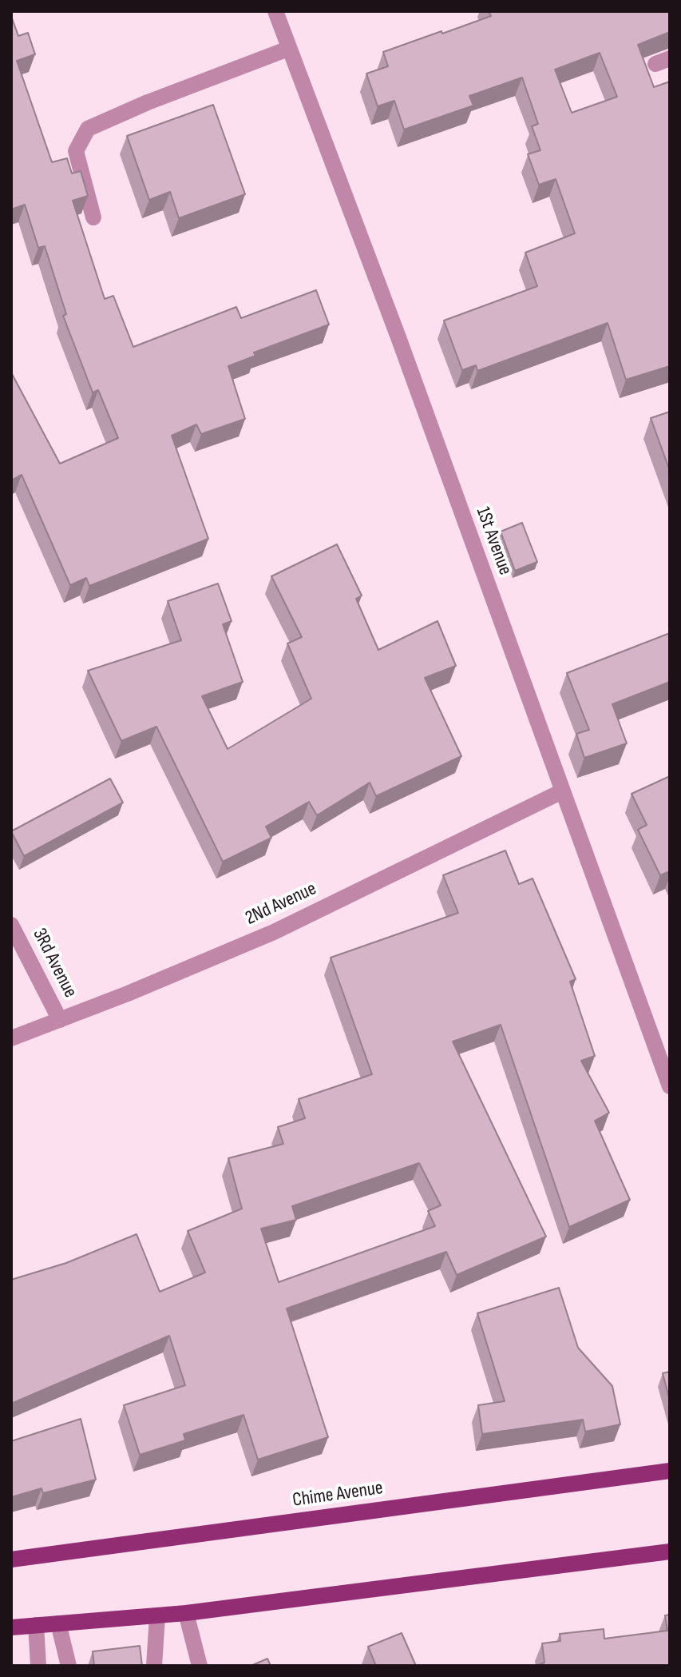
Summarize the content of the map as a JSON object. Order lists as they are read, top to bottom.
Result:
{
  "streets": {
    "main road": ["Chime Avenue"],
    "street": ["1St Avenue", "2Nd Avenue", "3Rd Avenue"]
  },
  "crossings": [
    ["1St Avenue", "2Nd Avenue"],
    ["2Nd Avenue", "3Rd Avenue"]
  ]
}
